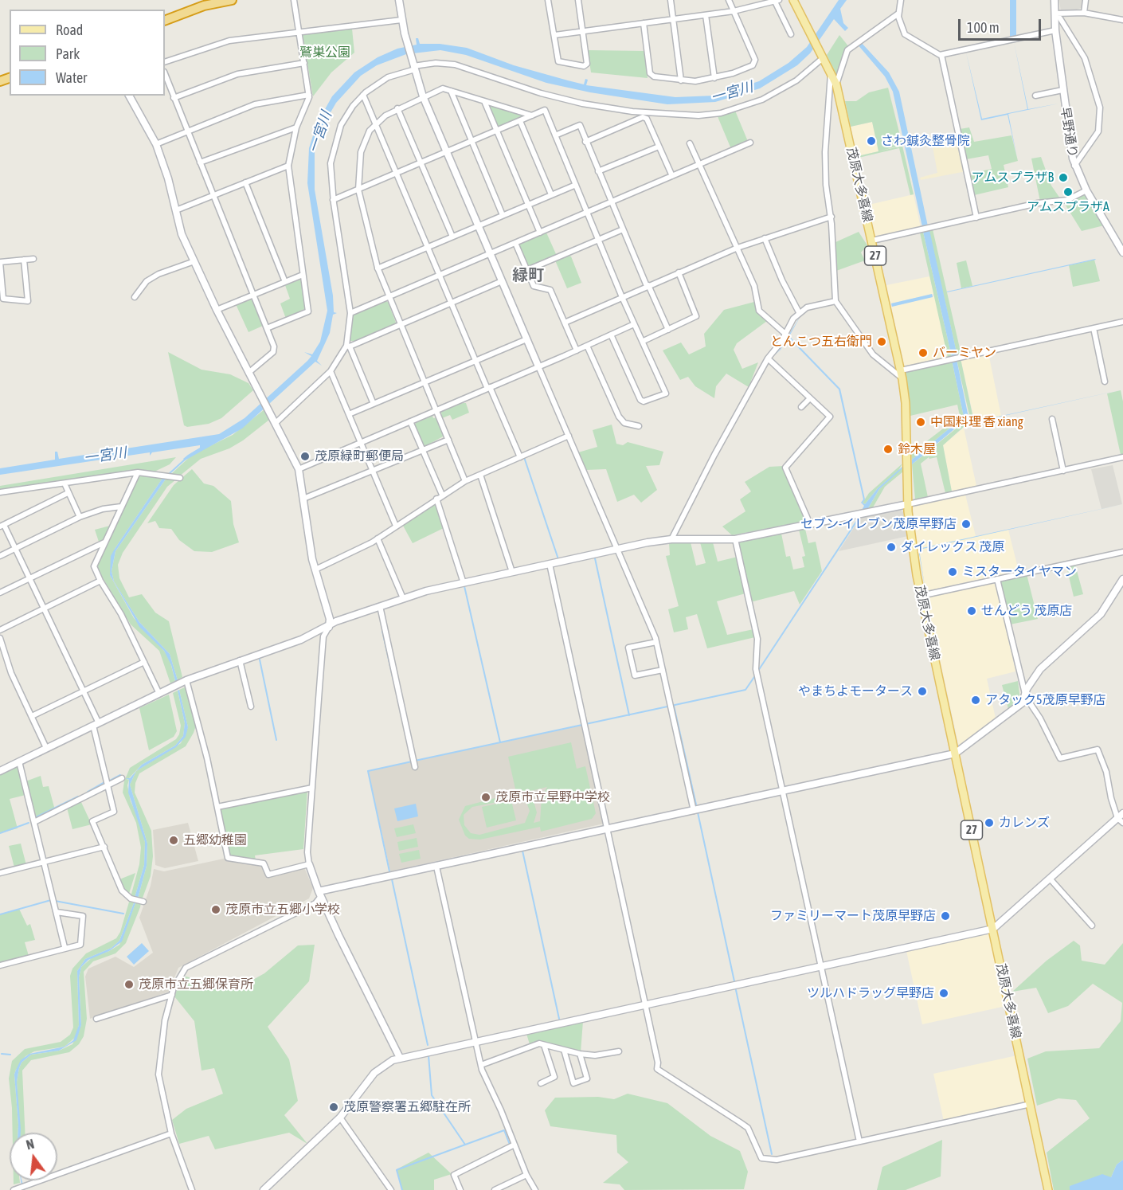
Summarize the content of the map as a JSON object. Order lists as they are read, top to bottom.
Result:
{
  "streets": {
    "main road": ["茂原大多喜線", "27"],
    "street": ["早野通り"]
  },
  "crossings": [
    ["茂原大多喜線", "27"]
  ],
  "districts": ["緑町"],
  "water": ["一宮川"],
  "parks": ["鷲巣公園"],
  "places": [
    "さわ鍼灸整骨院",
    "アムスプラザB",
    "アムスプラザA",
    "とんこつ五右衛門",
    "バーミヤン",
    "中国料理 香 xiang",
    "鈴木屋",
    "茂原緑町郵便局",
    "セブン-イレブン茂原早野店",
    "ダイレックス 茂原",
    "ミスタータイヤマン",
    "せんどう 茂原店",
    "やまちよモータース",
    "アタック5茂原早野店",
    "茂原市立早野中学校",
    "カレンズ",
    "五郷幼稚園",
    "茂原市立五郷小学校",
    "ファミリーマート茂原早野店",
    "茂原市立五郷保育所",
    "ツルハドラッグ早野店",
    "茂原警察署五郷駐在所"
  ],
  "legend": ["Road", "Park", "Water"],
  "scale_bar": "100 m",
  "north": "top"
}
